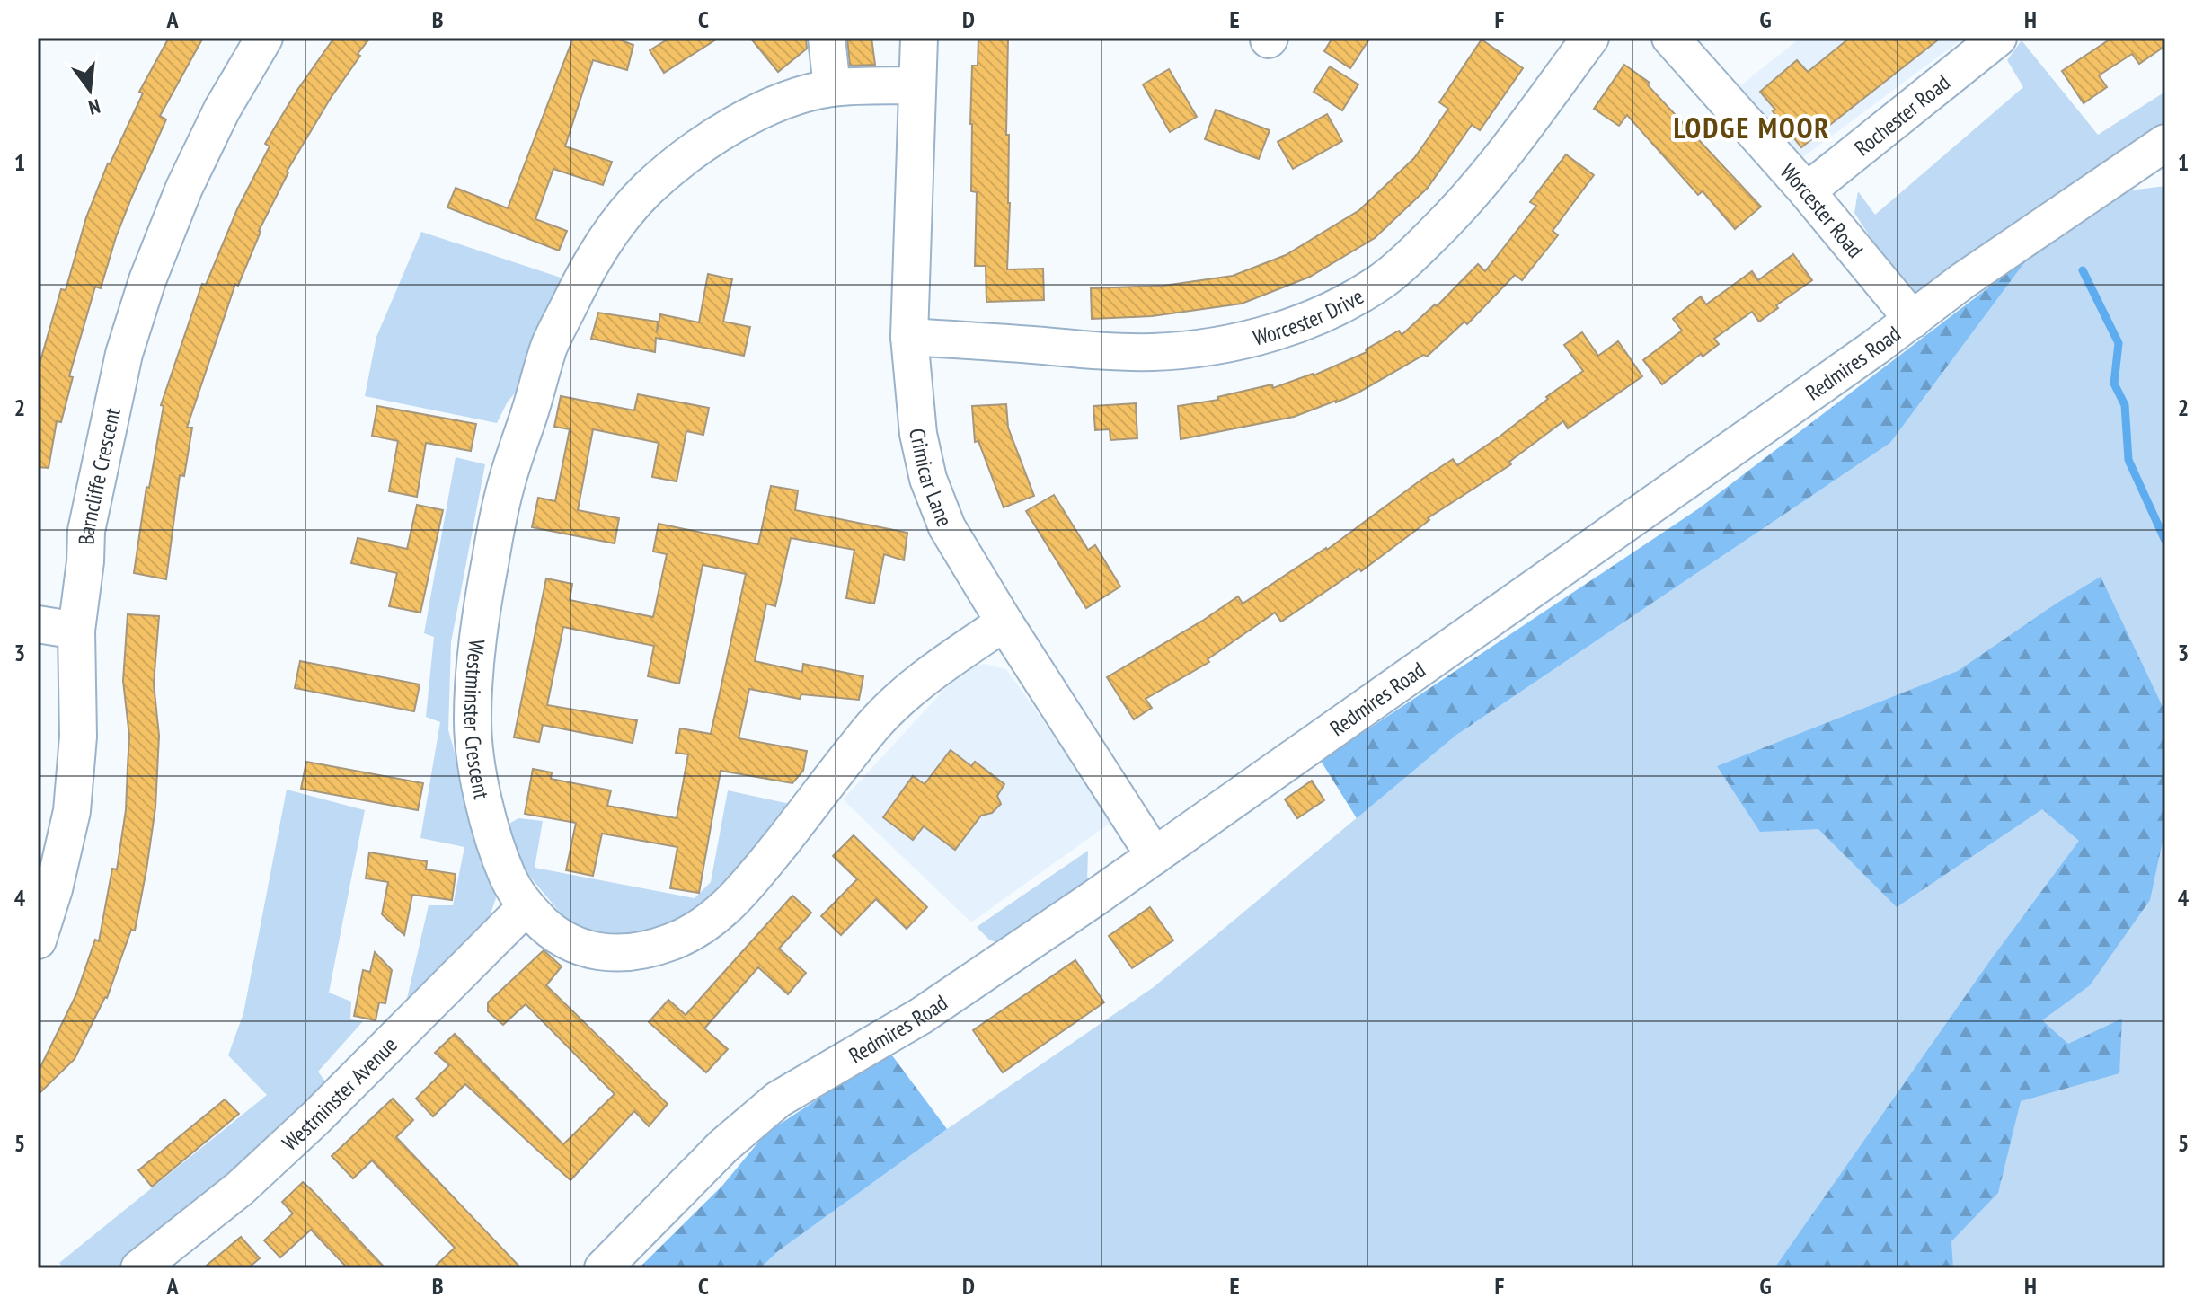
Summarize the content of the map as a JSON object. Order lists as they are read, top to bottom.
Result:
{
  "streets": {
    "street": [
      "Rochester Road",
      "Worcester Road",
      "Worcester Drive",
      "Redmires Road",
      "Barncliffe Crescent",
      "Crimicar Lane",
      "Westminster Crescent",
      "Westminster Avenue"
    ]
  },
  "crossings": [
    ["Rochester Road", "Worcester Road"],
    ["Worcester Road", "Redmires Road"],
    ["Worcester Drive", "Crimicar Lane"],
    ["Redmires Road", "Crimicar Lane"],
    ["Crimicar Lane", "Westminster Crescent"],
    ["Westminster Crescent", "Westminster Avenue"]
  ],
  "districts": ["LODGE MOOR"],
  "north": "bottom",
  "grid": {
    "columns": [
      "A",
      "B",
      "C",
      "D",
      "E",
      "F",
      "G",
      "H"
    ],
    "rows": [
      "1",
      "2",
      "3",
      "4",
      "5"
    ]
  }
}
